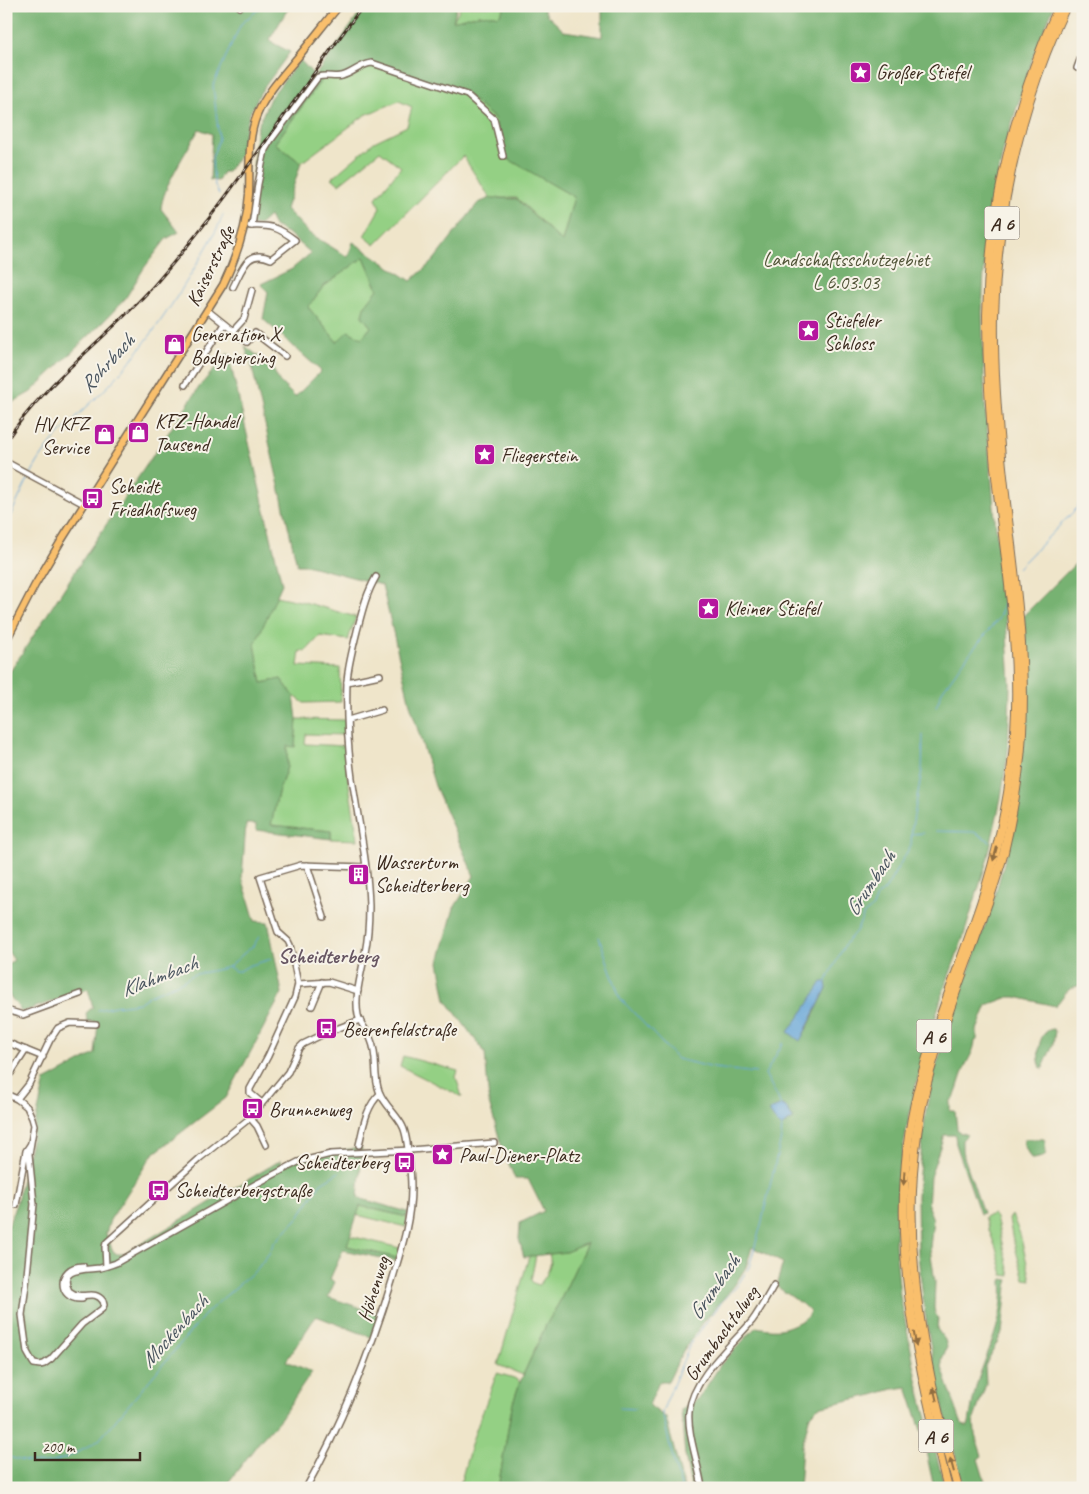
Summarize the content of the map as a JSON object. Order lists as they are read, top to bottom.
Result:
{
  "streets": {
    "highway": ["A 6"],
    "main road": ["Kaiserstraße"],
    "street": ["Höhenweg", "Grumbachtalweg"]
  },
  "districts": ["Scheidterberg"],
  "water": [
    "Rohrbach",
    "Grumbach",
    "Klahmbach",
    "Mockenbach"
  ],
  "parks": ["Landschaftsschutzgebiet L 6.03.03"],
  "places": {
    "place": [
      "Großer Stiefel",
      "Stiefeler Schloss",
      "Fliegerstein",
      "Kleiner Stiefel",
      "Paul-Diener-Platz"
    ],
    "shop": ["Generation X Bodypiercing", "KFZ-Handel Tausend", "HV KFZ Service"],
    "bus stop": [
      "Scheidt Friedhofsweg",
      "Beerenfeldstraße",
      "Brunnenweg",
      "Scheidterberg",
      "Scheidterbergstraße"
    ],
    "building": ["Wasserturm Scheidterberg"]
  },
  "scale_bar": "200 m"
}
